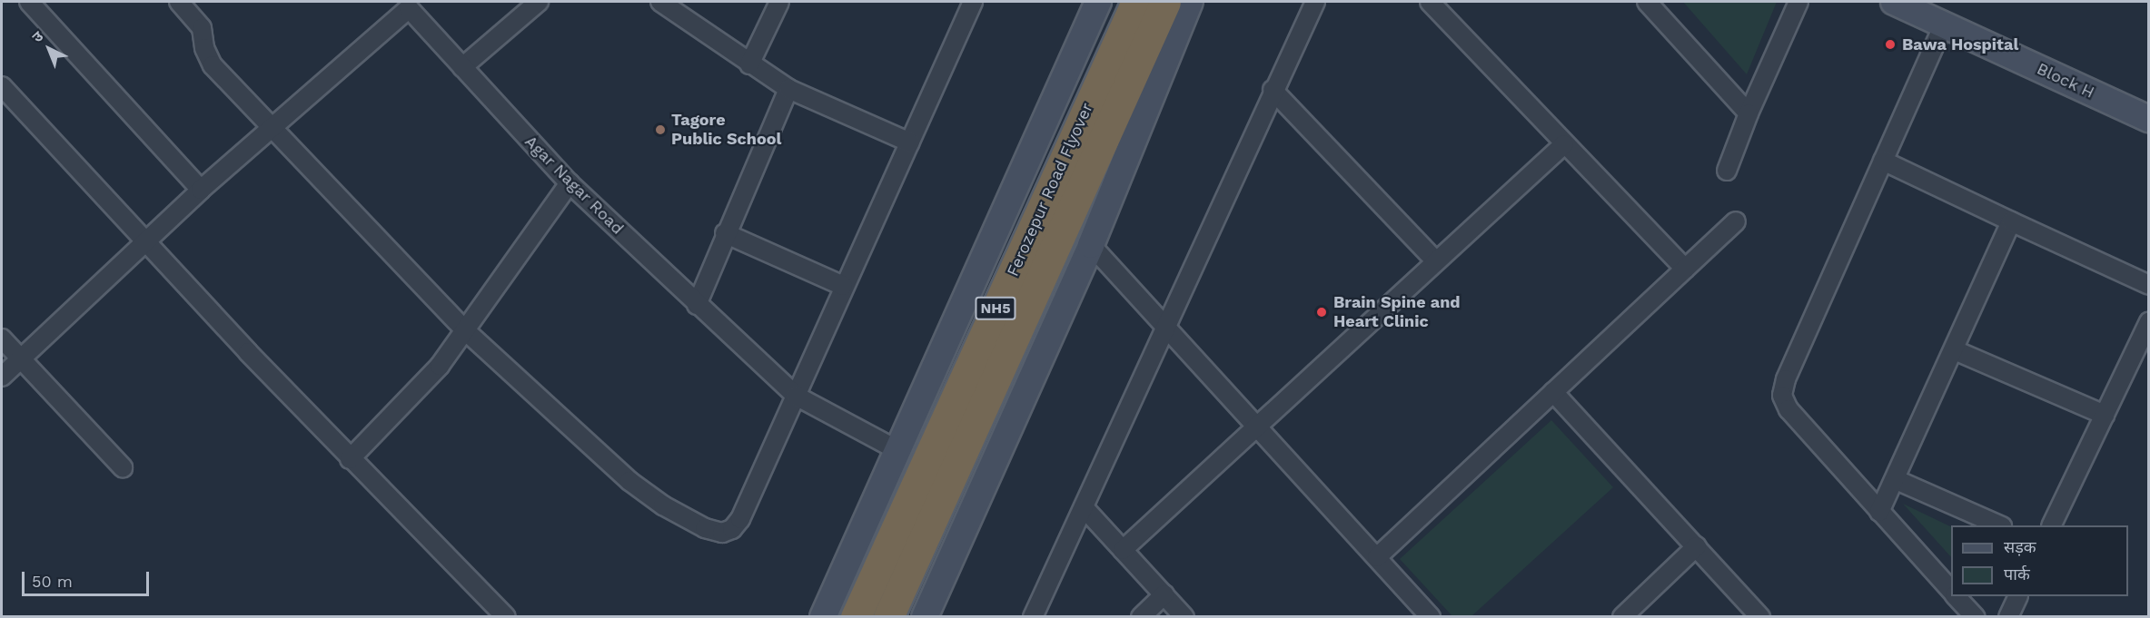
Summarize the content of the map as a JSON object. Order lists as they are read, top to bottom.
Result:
{
  "streets": {
    "highway": ["Ferozepur Road Flyover", "NH5"],
    "main road": ["Block H"],
    "street": ["Agar Nagar Road"]
  },
  "places": ["Bawa Hospital", "Tagore Public School", "Brain Spine and Heart Clinic"],
  "legend": ["सड़क", "पार्क"],
  "scale_bar": "50 m",
  "north": "top left"
}
